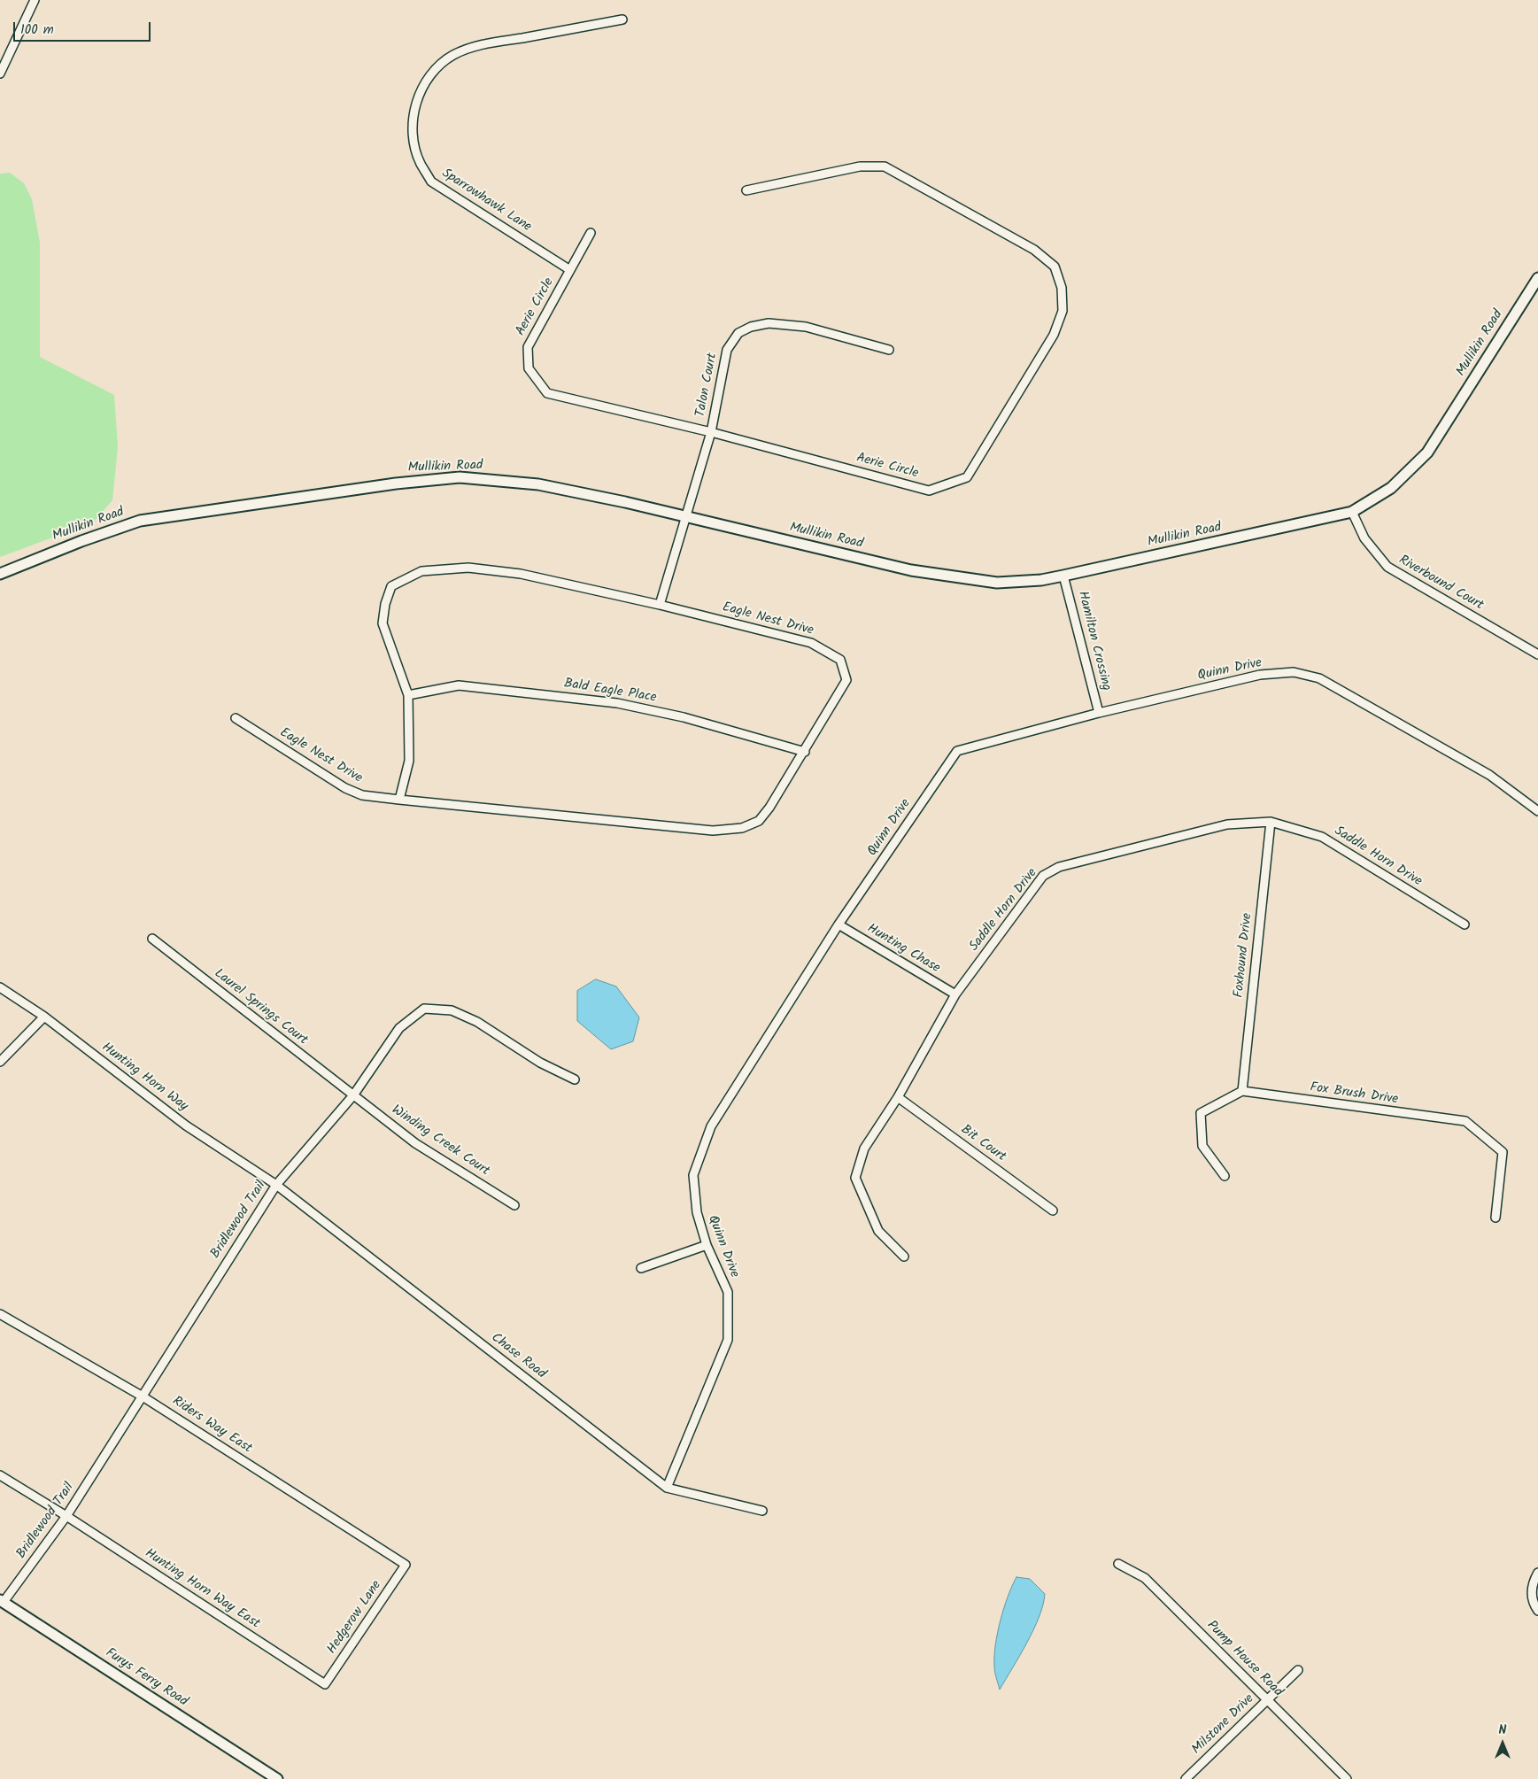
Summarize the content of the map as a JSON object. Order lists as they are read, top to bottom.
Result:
{
  "streets": {
    "street": [
      "Sparrowhawk Lane",
      "Aerie Circle",
      "Mullikin Road",
      "Talon Court",
      "Riverbound Court",
      "Eagle Nest Drive",
      "Hamilton Crossing",
      "Quinn Drive",
      "Bald Eagle Place",
      "Saddle Horn Drive",
      "Hunting Chase",
      "Foxhound Drive",
      "Laurel Springs Court",
      "Hunting Horn Way",
      "Fox Brush Drive",
      "Winding Creek Court",
      "Bit Court",
      "Bridlewood Trail",
      "Chase Road",
      "Riders Way East",
      "Hunting Horn Way East",
      "Hedgerow Lane",
      "Pump House Road",
      "Furys Ferry Road",
      "Milstone Drive"
    ]
  },
  "crossings": [
    ["Sparrowhawk Lane", "Aerie Circle"],
    ["Aerie Circle", "Talon Court"],
    ["Mullikin Road", "Talon Court"],
    ["Mullikin Road", "Riverbound Court"],
    ["Mullikin Road", "Hamilton Crossing"],
    ["Talon Court", "Eagle Nest Drive"],
    ["Eagle Nest Drive", "Bald Eagle Place"],
    ["Hamilton Crossing", "Quinn Drive"],
    ["Quinn Drive", "Hunting Chase"],
    ["Quinn Drive", "Chase Road"],
    ["Saddle Horn Drive", "Hunting Chase"],
    ["Saddle Horn Drive", "Foxhound Drive"],
    ["Saddle Horn Drive", "Bit Court"],
    ["Foxhound Drive", "Fox Brush Drive"],
    ["Laurel Springs Court", "Winding Creek Court"],
    ["Laurel Springs Court", "Bridlewood Trail"],
    ["Hunting Horn Way", "Bridlewood Trail"],
    ["Hunting Horn Way", "Chase Road"],
    ["Winding Creek Court", "Bridlewood Trail"],
    ["Bridlewood Trail", "Chase Road"],
    ["Bridlewood Trail", "Riders Way East"],
    ["Bridlewood Trail", "Hunting Horn Way East"],
    ["Bridlewood Trail", "Furys Ferry Road"],
    ["Riders Way East", "Hedgerow Lane"],
    ["Hunting Horn Way East", "Hedgerow Lane"],
    ["Pump House Road", "Milstone Drive"]
  ],
  "scale_bar": "100 m",
  "north": "top"
}
